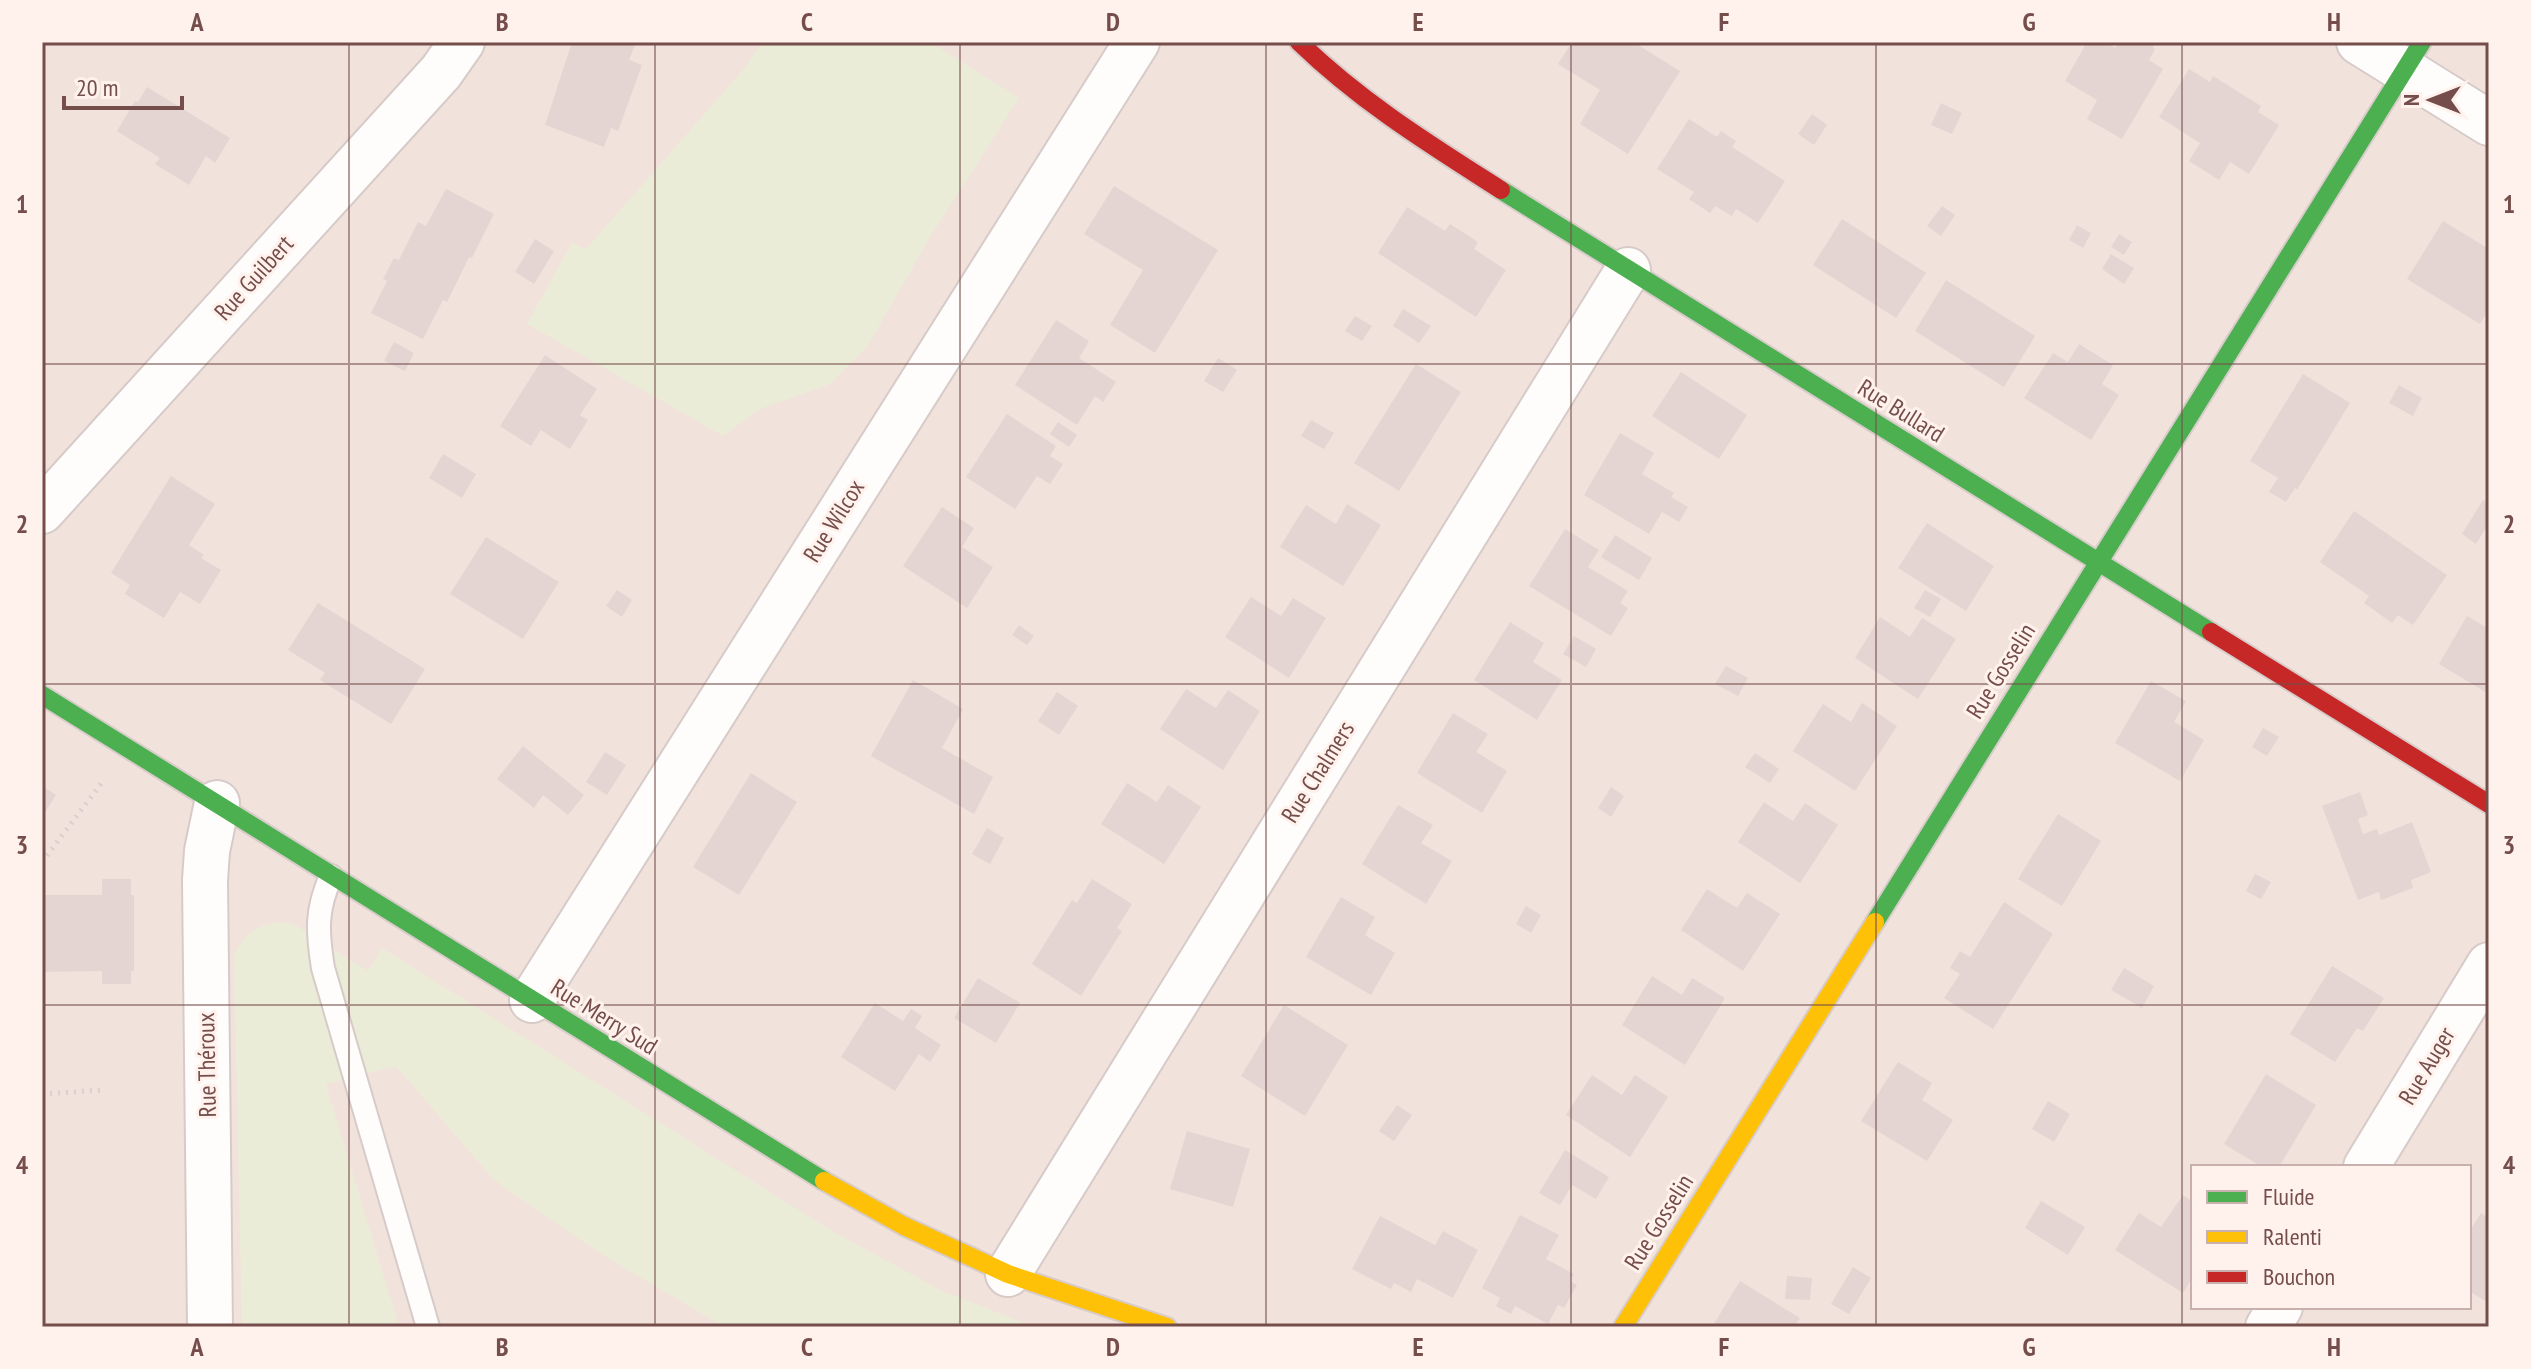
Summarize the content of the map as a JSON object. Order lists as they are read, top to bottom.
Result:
{
  "streets": {
    "street": [
      "Rue Guilbert",
      "Rue Bullard",
      "Rue Wilcox",
      "Rue Gosselin",
      "Rue Chalmers",
      "Rue Merry Sud",
      "Rue Théroux",
      "Rue Auger"
    ]
  },
  "crossings": [
    ["Rue Bullard", "Rue Gosselin"],
    ["Rue Bullard", "Rue Chalmers"],
    ["Rue Wilcox", "Rue Merry Sud"],
    ["Rue Chalmers", "Rue Merry Sud"],
    ["Rue Merry Sud", "Rue Théroux"]
  ],
  "legend": ["Fluide", "Ralenti", "Bouchon"],
  "scale_bar": "20 m",
  "north": "left",
  "grid": {
    "columns": [
      "A",
      "B",
      "C",
      "D",
      "E",
      "F",
      "G",
      "H"
    ],
    "rows": [
      "1",
      "2",
      "3",
      "4"
    ]
  }
}
